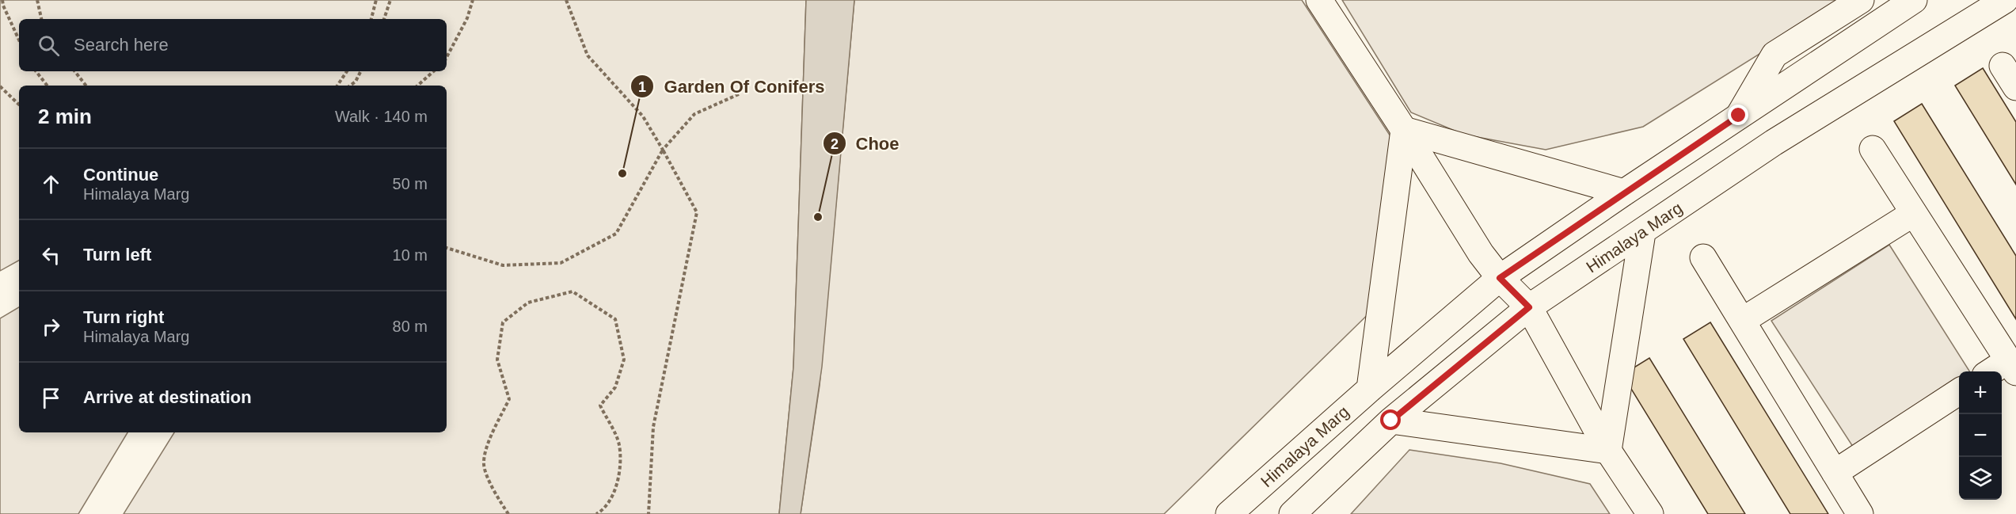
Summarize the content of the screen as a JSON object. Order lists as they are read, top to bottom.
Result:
{
  "streets": {
    "main road": ["Himalaya Marg"]
  },
  "places": ["Garden Of Conifers", "Choe"],
  "page": {
    "search": "Search here",
    "heading": ["2 min", "Walk · 140 m"],
    "list": [
      ["Continue", "Himalaya Marg", "50 m"],
      ["Turn left", "10 m"],
      ["Turn right", "Himalaya Marg", "80 m"],
      "Arrive at destination"
    ],
    "map_buttons": ["+", "−"]
  }
}
